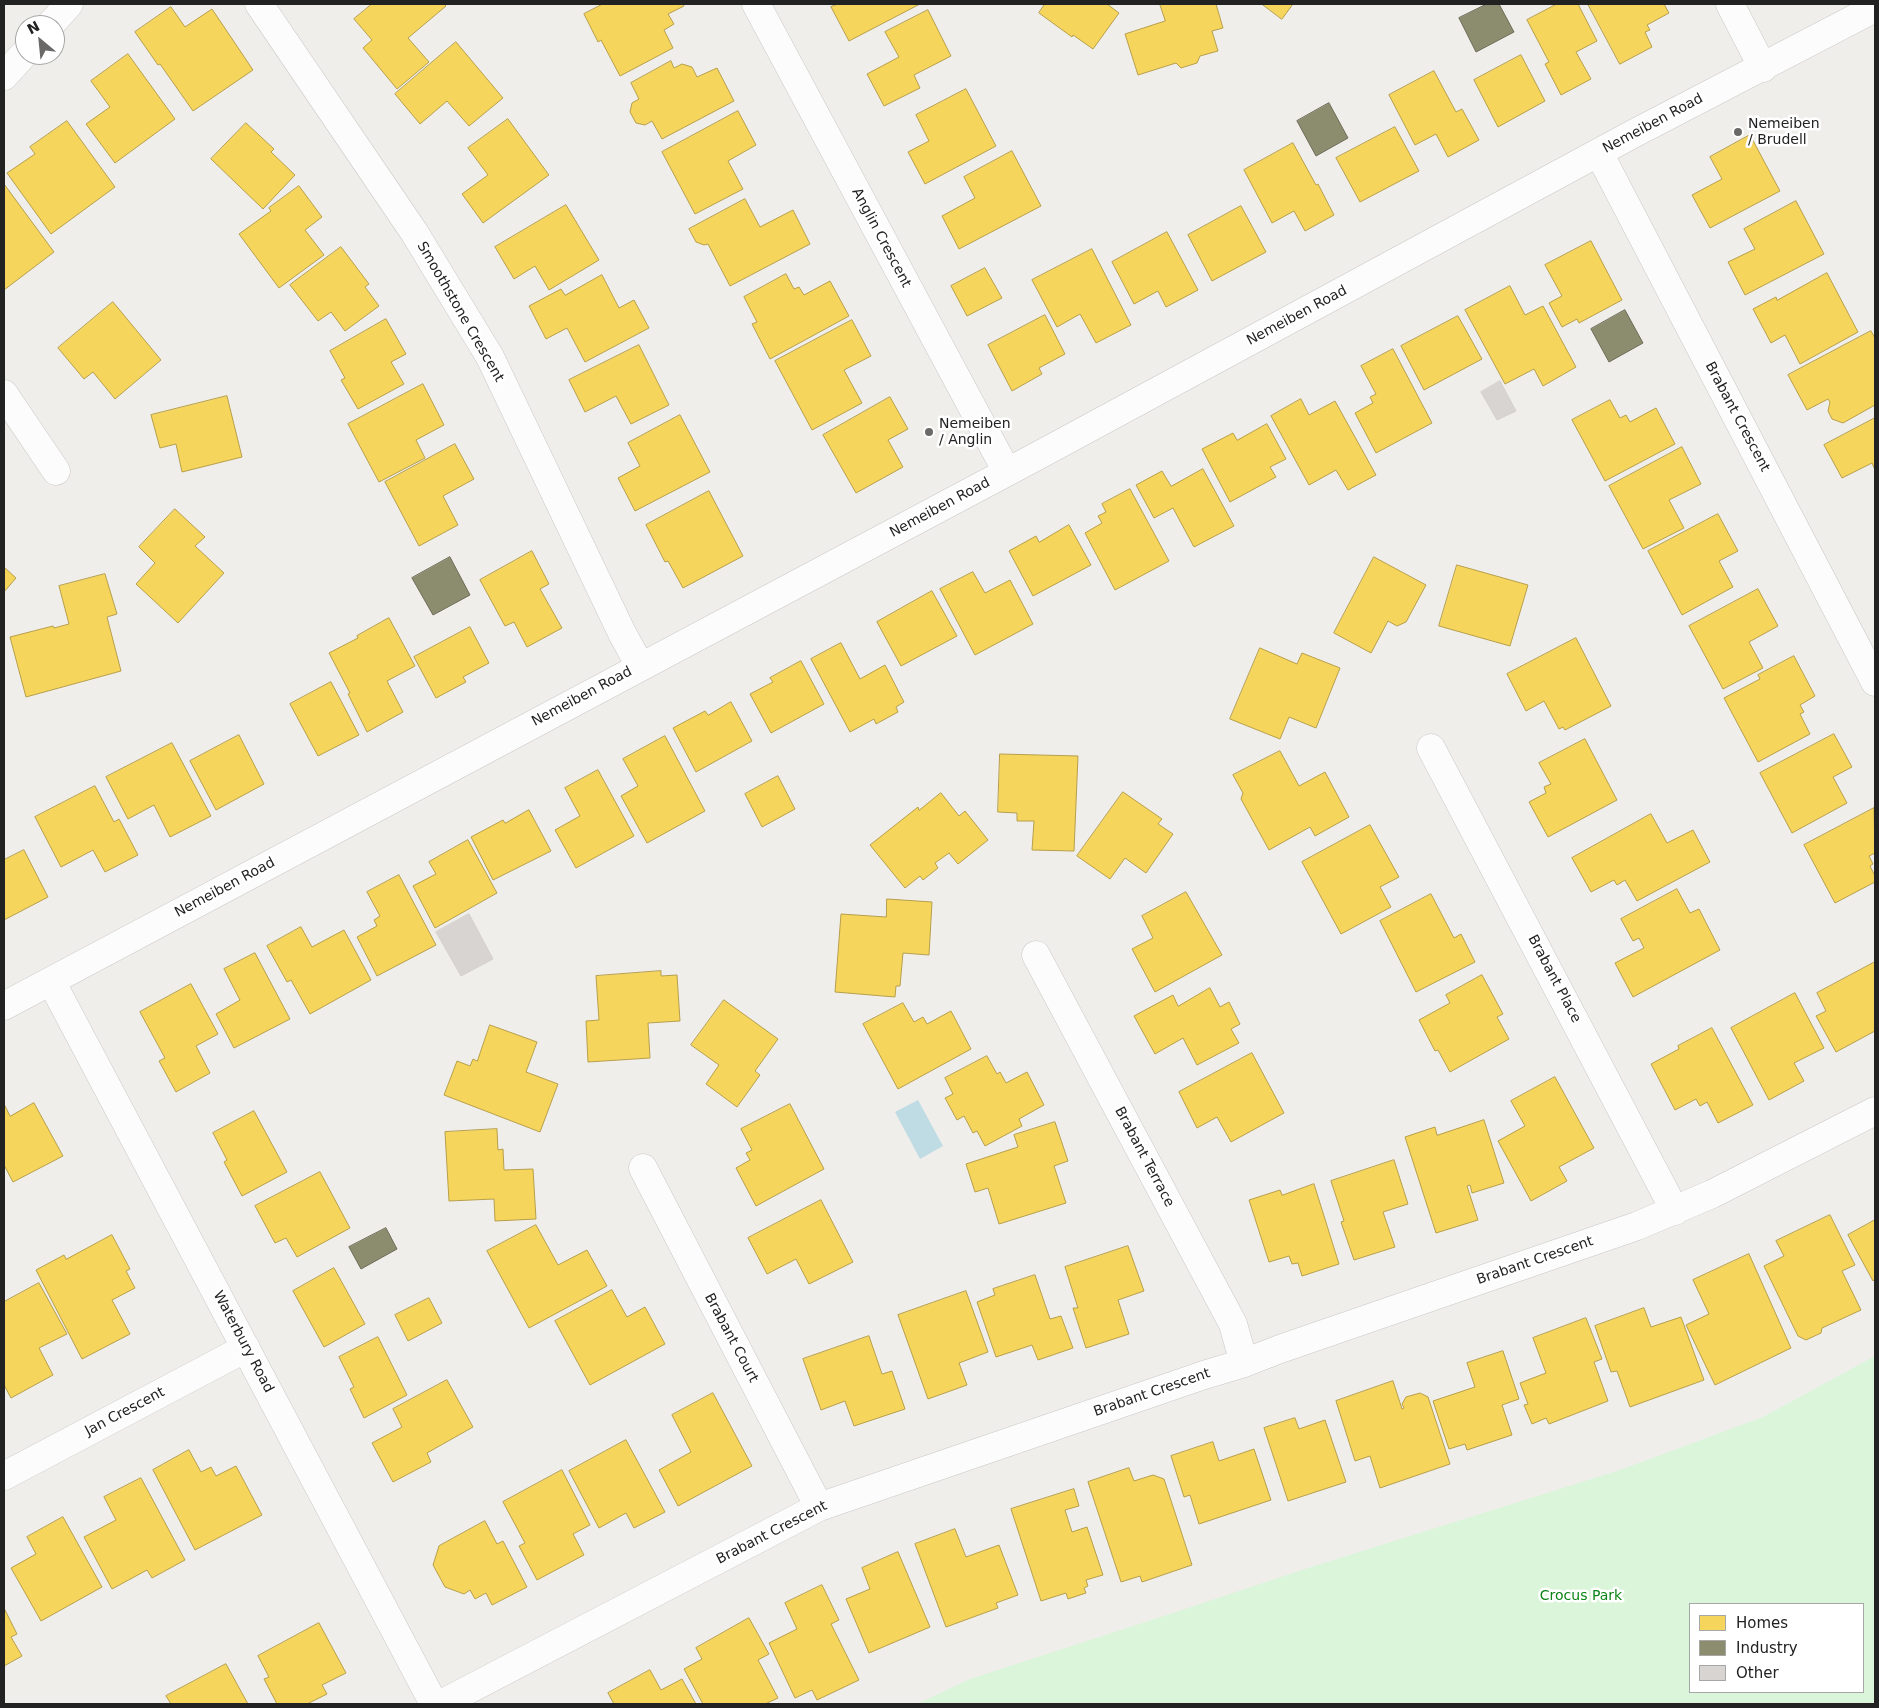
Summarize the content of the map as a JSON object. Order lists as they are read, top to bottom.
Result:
{
  "streets": {
    "street": [
      "Nemeiben Road",
      "Anglin Crescent",
      "Smoothstone Crescent",
      "Brabant Crescent",
      "Brabant Place",
      "Brabant Terrace",
      "Brabant Court",
      "Waterbury Road",
      "Jan Crescent"
    ]
  },
  "crossings": [
    ["Nemeiben Road", "Anglin Crescent"],
    ["Nemeiben Road", "Smoothstone Crescent"],
    ["Nemeiben Road", "Brabant Crescent"],
    ["Nemeiben Road", "Waterbury Road"],
    ["Brabant Crescent", "Brabant Place"],
    ["Brabant Crescent", "Brabant Terrace"],
    ["Brabant Crescent", "Brabant Court"],
    ["Waterbury Road", "Jan Crescent"]
  ],
  "parks": ["Crocus Park"],
  "places": ["Nemeiben / Brudell", "Nemeiben / Anglin"],
  "legend": ["Homes", "Industry", "Other"],
  "north": "top left"
}
